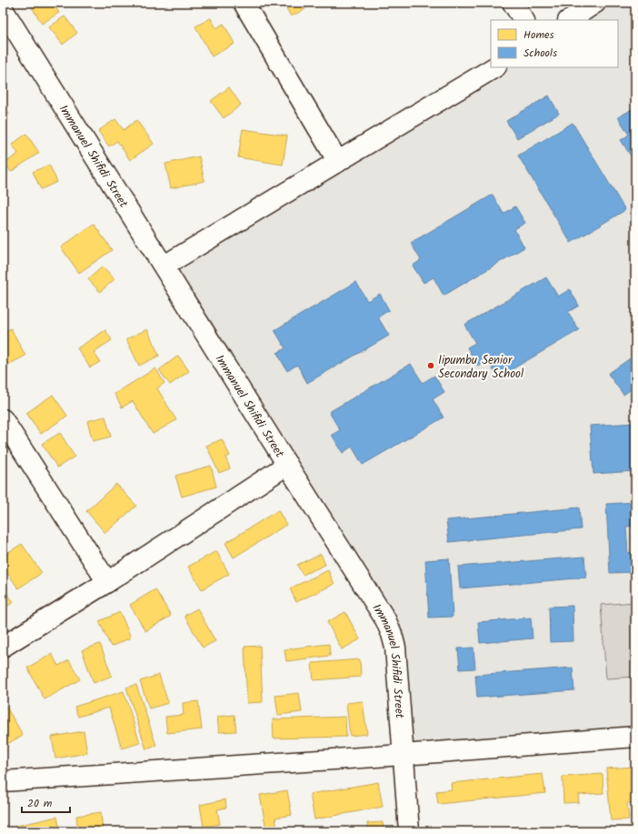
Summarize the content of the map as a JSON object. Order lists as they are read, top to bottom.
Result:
{
  "streets": {
    "street": ["Immanuel Shifidi Street"]
  },
  "places": ["Iipumbu Senior Secondary School"],
  "legend": ["Homes", "Schools"],
  "scale_bar": "20 m"
}
